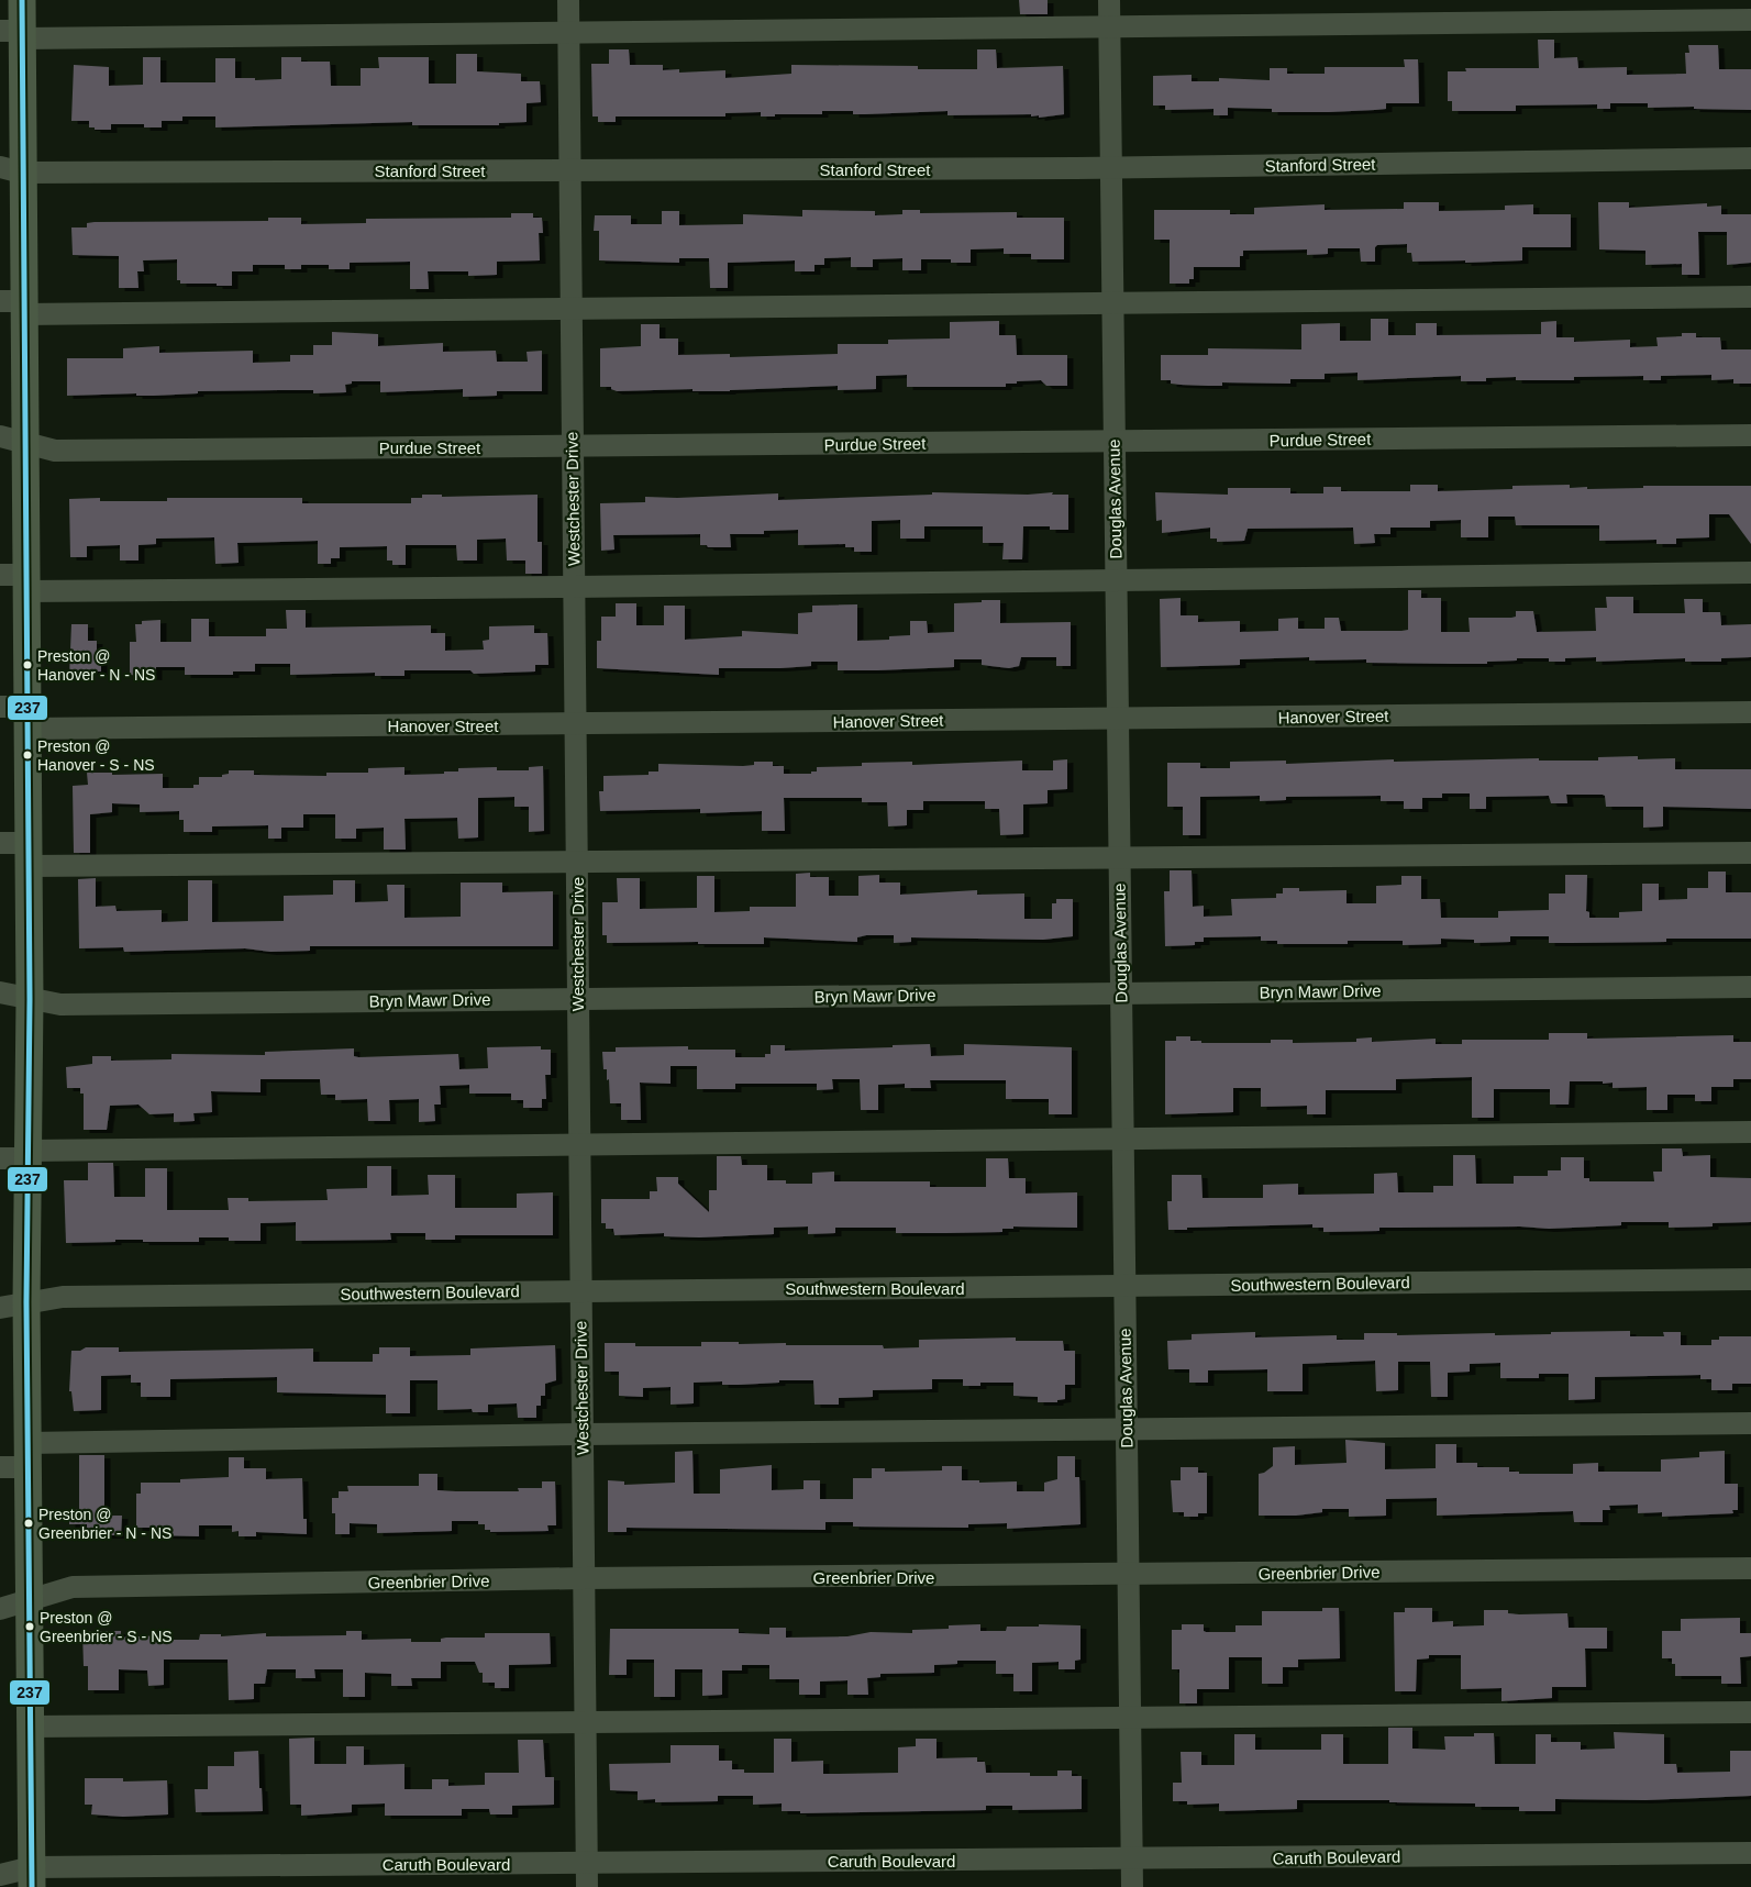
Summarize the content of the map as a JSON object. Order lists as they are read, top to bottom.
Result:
{
  "streets": {
    "street": [
      "Stanford Street",
      "Purdue Street",
      "Westchester Drive",
      "Douglas Avenue",
      "Hanover Street",
      "Bryn Mawr Drive",
      "Southwestern Boulevard",
      "Greenbrier Drive",
      "Caruth Boulevard"
    ]
  },
  "crossings": [
    ["Stanford Street", "Westchester Drive"],
    ["Stanford Street", "Douglas Avenue"],
    ["Purdue Street", "Westchester Drive"],
    ["Purdue Street", "Douglas Avenue"],
    ["Westchester Drive", "Hanover Street"],
    ["Westchester Drive", "Bryn Mawr Drive"],
    ["Westchester Drive", "Southwestern Boulevard"],
    ["Westchester Drive", "Greenbrier Drive"],
    ["Westchester Drive", "Caruth Boulevard"],
    ["Douglas Avenue", "Hanover Street"],
    ["Douglas Avenue", "Bryn Mawr Drive"],
    ["Douglas Avenue", "Southwestern Boulevard"],
    ["Douglas Avenue", "Greenbrier Drive"],
    ["Douglas Avenue", "Caruth Boulevard"]
  ],
  "places": [
    "Preston @ Hanover - N - NS",
    "Preston @ Hanover - S - NS",
    "Preston @ Greenbrier - N - NS",
    "Preston @ Greenbrier - S - NS"
  ],
  "lines": ["transit line 237"]
}
